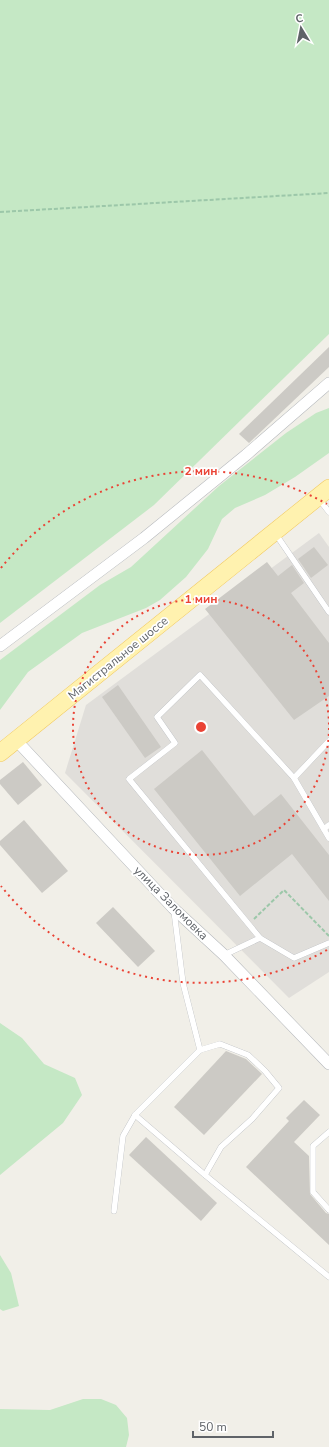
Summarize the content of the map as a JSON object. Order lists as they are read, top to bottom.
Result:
{
  "streets": {
    "main road": ["Магистральное шоссе"],
    "street": ["улица Заломовка"]
  },
  "crossings": [
    ["Магистральное шоссе", "улица Заломовка"]
  ],
  "scale_bar": "50 m",
  "north": "top",
  "rings": ["2 мин", "1 мин"]
}
